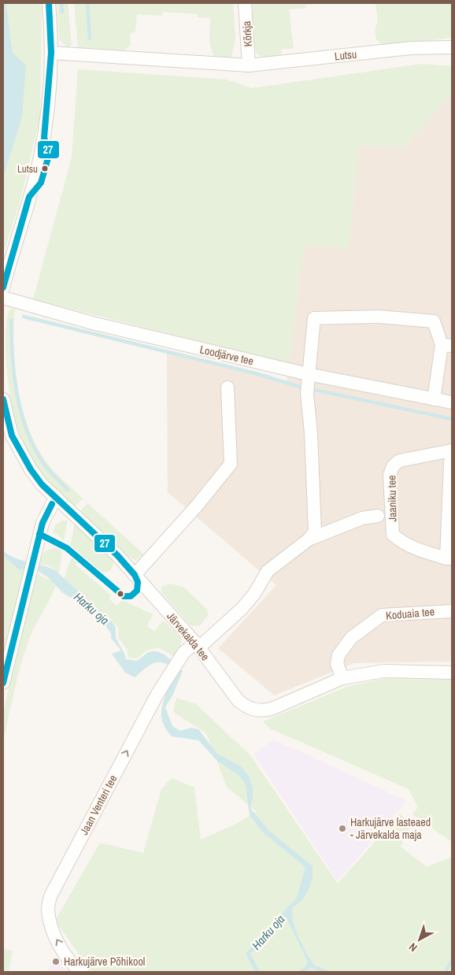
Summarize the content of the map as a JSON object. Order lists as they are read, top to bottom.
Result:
{
  "streets": {
    "street": [
      "Kõrkja",
      "Lutsu",
      "Loodjärve tee",
      "Jaaniku tee",
      "Koduaia tee",
      "Järvekalda tee",
      "Jaan Venteri tee"
    ]
  },
  "crossings": [
    ["Kõrkja", "Lutsu"],
    ["Koduaia tee", "Järvekalda tee"],
    ["Järvekalda tee", "Jaan Venteri tee"]
  ],
  "one_way": ["Jaan Venteri tee"],
  "water": ["Harku oja"],
  "places": ["Lutsu", "Harkujärve lasteaed - Järvekalda maja", "Harkujärve Põhikool"],
  "lines": ["transit line 27"],
  "north": "bottom left"
}
